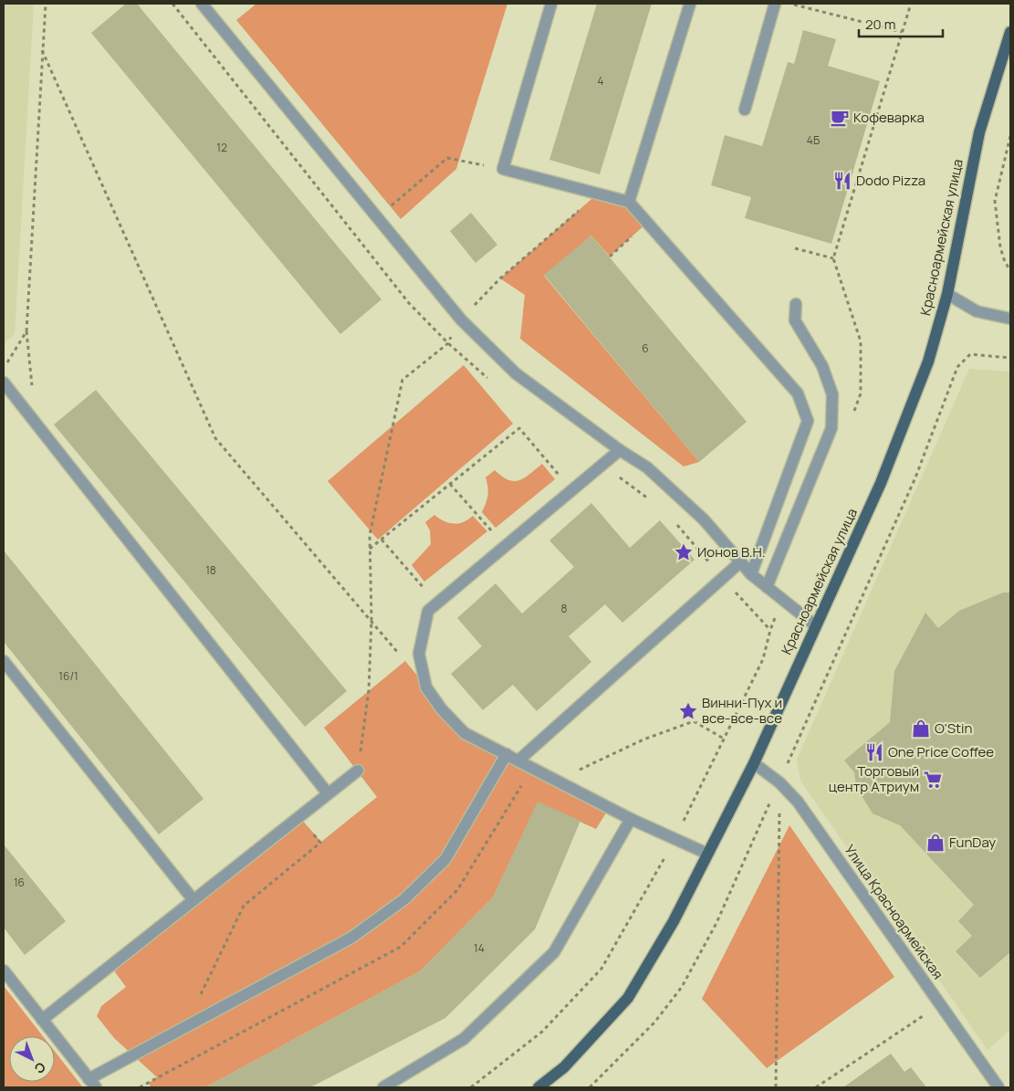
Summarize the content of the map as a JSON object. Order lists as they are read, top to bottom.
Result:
{
  "streets": {
    "main road": ["Красноармейская улица"],
    "street": ["Улица Красноармейская"]
  },
  "crossings": [
    ["Красноармейская улица", "Улица Красноармейская"]
  ],
  "places": {
    "cafe": ["Кофеварка"],
    "restaurant": ["Dodo Pizza", "One Price Coffee"],
    "place": ["Ионов В.Н.", "Винни-Пух и все-все-все"],
    "shop": ["O'Stin", "FunDay"],
    "supermarket": ["Торговый центр Атриум"]
  },
  "house_numbers": [
    "4",
    "4Б",
    "12",
    "6",
    "18",
    "8",
    "16/1",
    "16",
    "14"
  ],
  "scale_bar": "20 m",
  "north": "bottom right"
}
